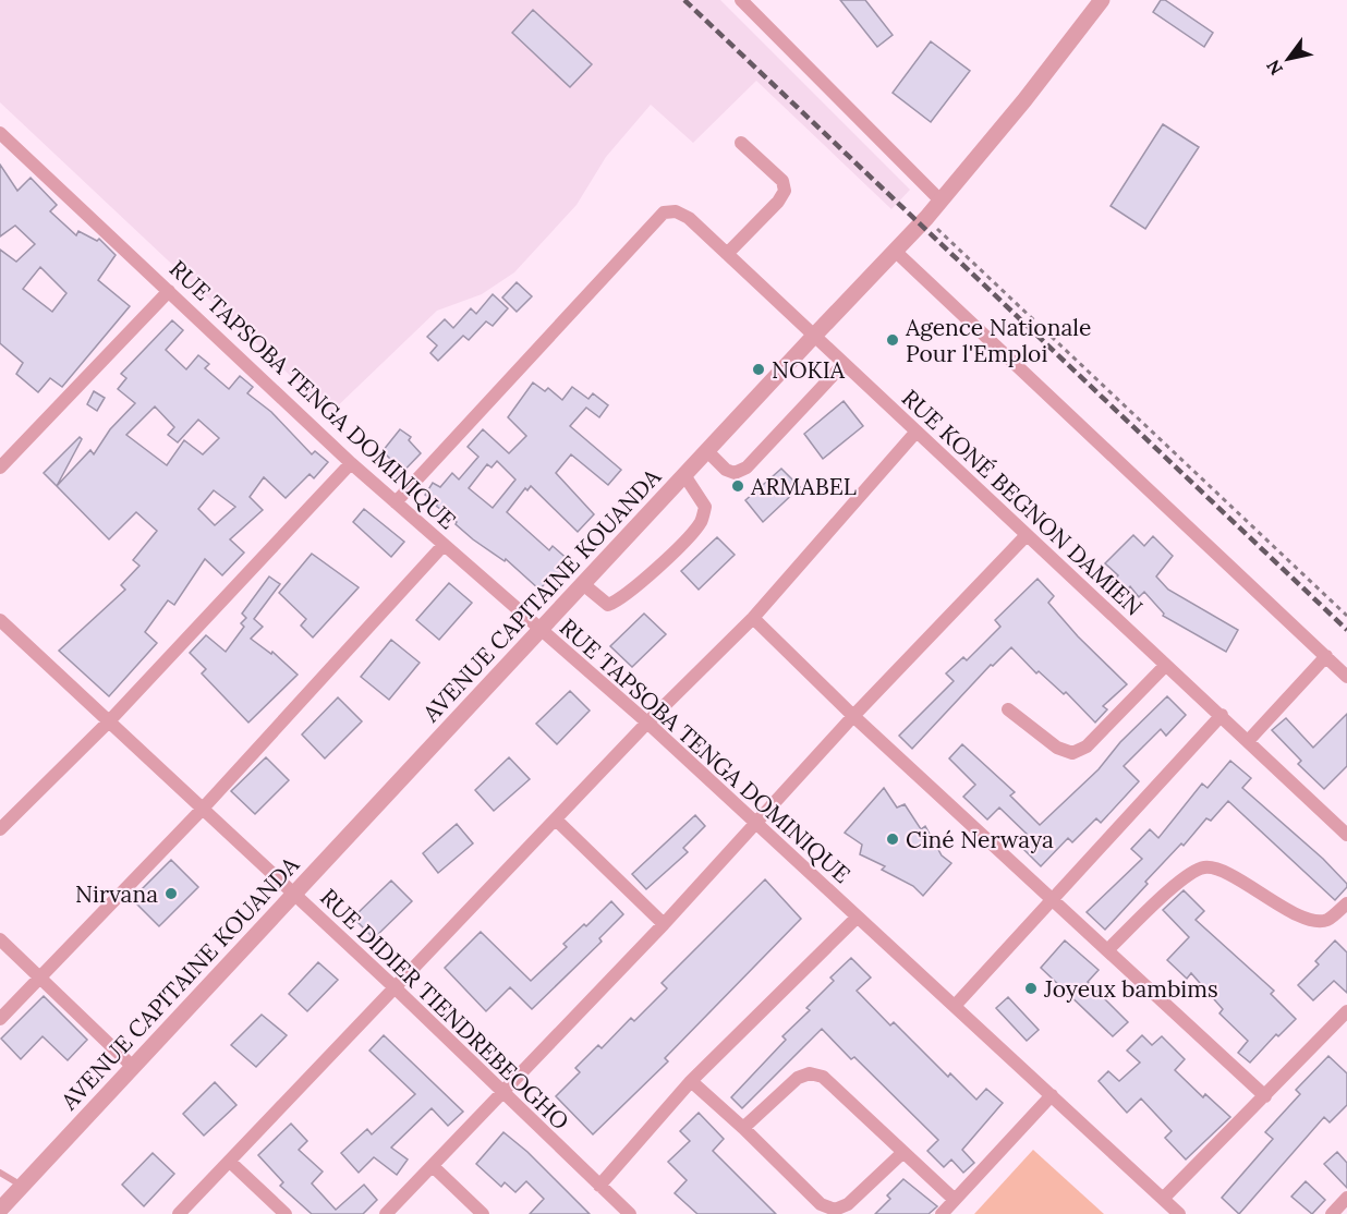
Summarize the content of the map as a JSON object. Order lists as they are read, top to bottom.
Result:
{
  "streets": {
    "street": [
      "RUE TAPSOBA TENGA DOMINIQUE",
      "RUE KONÉ BEGNON DAMIEN",
      "AVENUE CAPITAINE KOUANDA",
      "RUE DIDIER TIENDREBEOGHO"
    ]
  },
  "crossings": [
    ["RUE TAPSOBA TENGA DOMINIQUE", "RUE KONÉ BEGNON DAMIEN"],
    ["RUE TAPSOBA TENGA DOMINIQUE", "AVENUE CAPITAINE KOUANDA"],
    ["RUE KONÉ BEGNON DAMIEN", "AVENUE CAPITAINE KOUANDA"],
    ["AVENUE CAPITAINE KOUANDA", "RUE DIDIER TIENDREBEOGHO"]
  ],
  "places": [
    "Agence Nationale Pour l'Emploi",
    "NOKIA",
    "ARMABEL",
    "Ciné Nerwaya",
    "Nirvana",
    "Joyeux bambims"
  ],
  "north": "bottom left"
}
